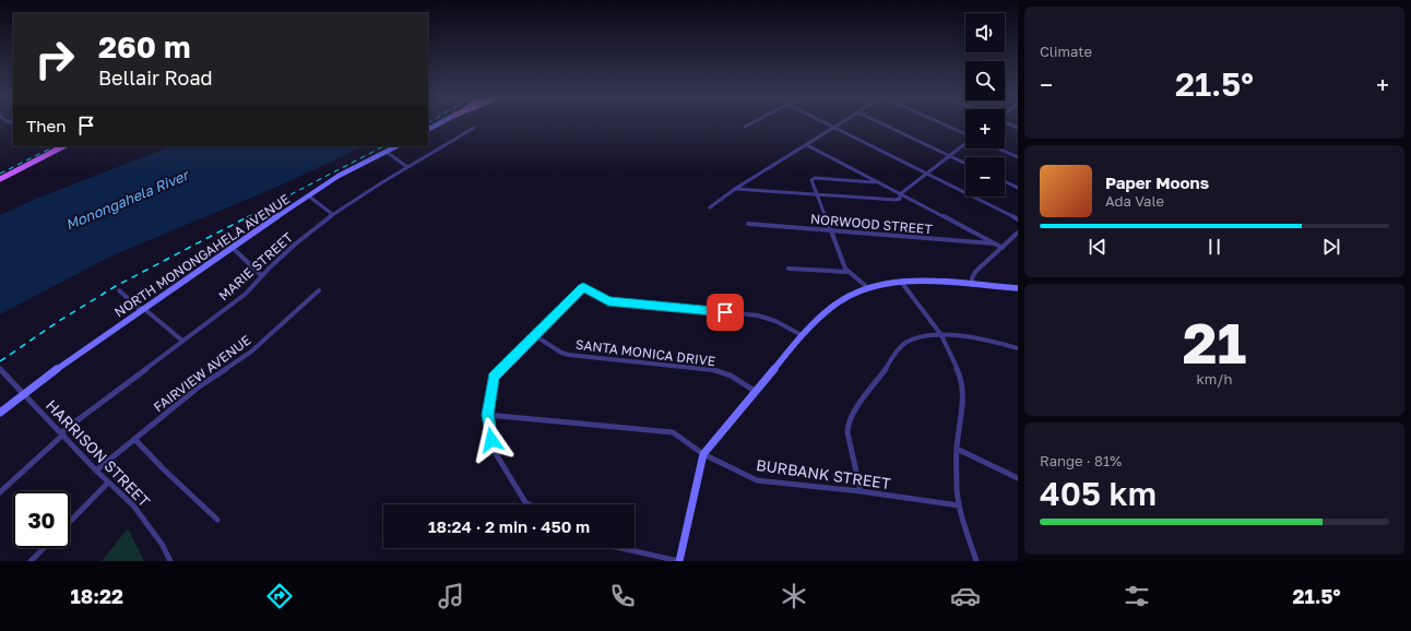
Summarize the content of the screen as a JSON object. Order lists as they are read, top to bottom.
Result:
{
  "streets": {
    "main road": ["NORTH MONONGAHELA AVENUE"],
    "street": [
      "NORWOOD STREET",
      "MARIE STREET",
      "SANTA MONICA DRIVE",
      "FAIRVIEW AVENUE",
      "HARRISON STREET",
      "BURBANK STREET"
    ]
  },
  "crossings": [
    ["NORTH MONONGAHELA AVENUE", "HARRISON STREET"],
    ["MARIE STREET", "HARRISON STREET"],
    ["FAIRVIEW AVENUE", "HARRISON STREET"]
  ],
  "water": ["Monongahela River"],
  "page": {
    "tile": [
      "Climate",
      ["21", "km/h"],
      ["Range · 81%", "405 km"]
    ],
    "map_buttons": ["+", "−"],
    "turn": ["260 m", "Bellair Road"],
    "heat": ["−", "21.5°", "+"],
    "then": "Then",
    "song": ["Paper Moons", "Ada Vale"],
    "limit": "30",
    "trip": "18:24 · 2 min · 450 m",
    "tabs": ["18:22", "21.5°"]
  }
}
